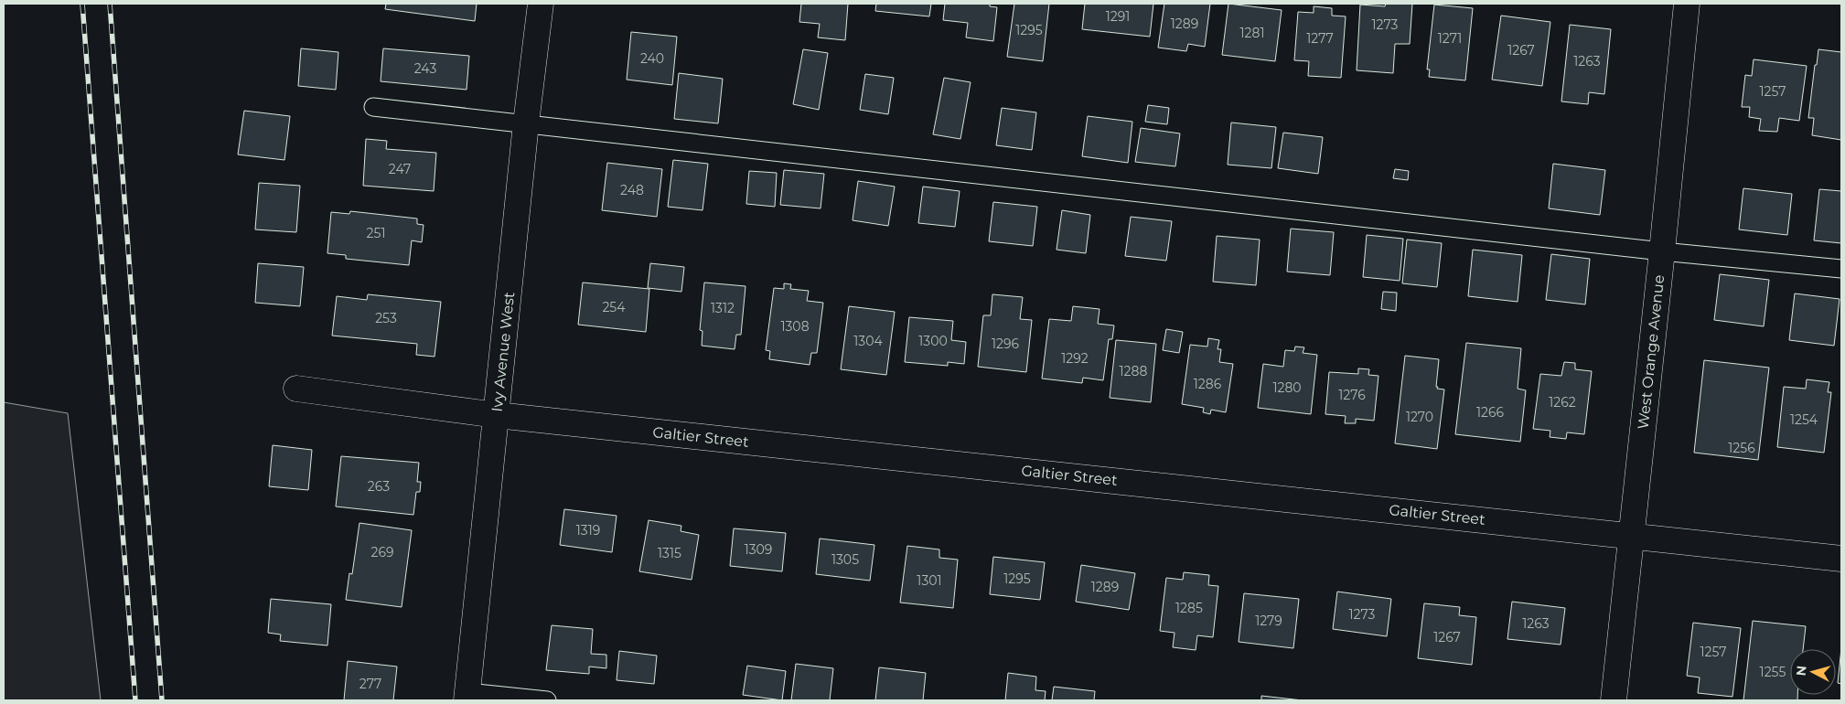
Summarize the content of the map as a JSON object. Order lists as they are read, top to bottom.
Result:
{
  "streets": {
    "street": ["Ivy Avenue West", "West Orange Avenue", "Galtier Street"]
  },
  "crossings": [
    ["Ivy Avenue West", "Galtier Street"],
    ["West Orange Avenue", "Galtier Street"]
  ],
  "house_numbers": [
    "1291",
    "1289",
    "1273",
    "1295",
    "1281",
    "1277",
    "1271",
    "1267",
    "240",
    "1263",
    "243",
    "1257",
    "247",
    "248",
    "251",
    "254",
    "1312",
    "253",
    "1308",
    "1304",
    "1300",
    "1296",
    "1292",
    "1288",
    "1286",
    "1280",
    "1276",
    "1262",
    "1266",
    "1270",
    "1254",
    "1256",
    "263",
    "1319",
    "1309",
    "269",
    "1315",
    "1305",
    "1295",
    "1301",
    "1289",
    "1285",
    "1273",
    "1279",
    "1263",
    "1267",
    "1257",
    "1255",
    "277"
  ],
  "north": "left"
}
